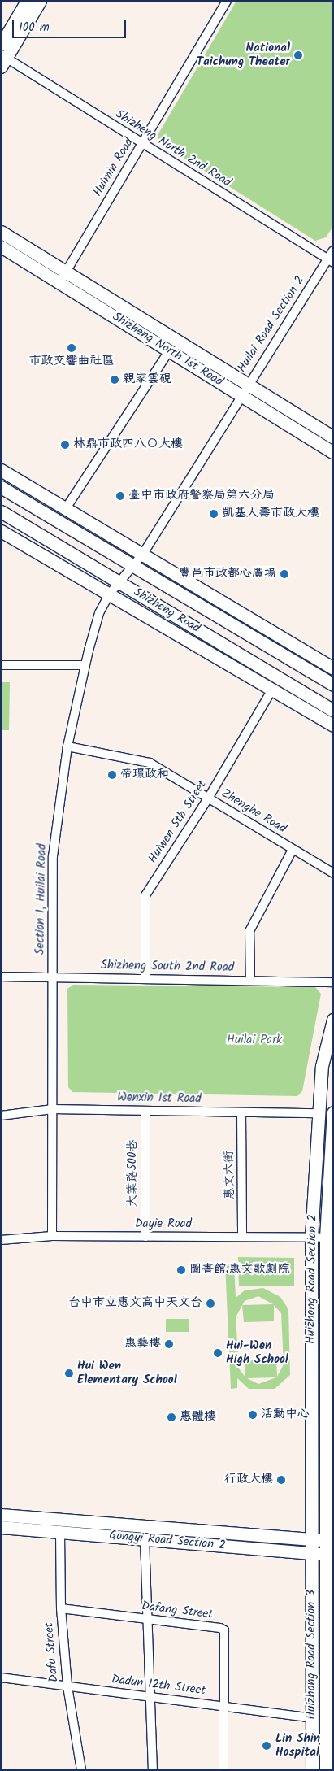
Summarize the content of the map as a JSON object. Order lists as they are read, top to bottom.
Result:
{
  "streets": {
    "street": [
      "Shizheng North 2nd Road",
      "Huimin Road",
      "Huilai Road Section 2",
      "Shizheng North 1st Road",
      "Shizheng Road",
      "Zhenghe Road",
      "Huiwen 5th Street",
      "Section 1, Huilai Road",
      "Shizheng South 2nd Road",
      "Wenxin 1st Road",
      "大業路500巷",
      "惠文六街",
      "Dayie Road",
      "Huizhong Road Section 2",
      "Gongyi Road Section 2",
      "Dafang Street",
      "Dafu Street",
      "Huizhong Road Section 3",
      "Dadun 12th Street"
    ]
  },
  "crossings": [
    ["Shizheng North 2nd Road", "Huimin Road"],
    ["Shizheng North 2nd Road", "Huilai Road Section 2"],
    ["Huimin Road", "Shizheng North 1st Road"],
    ["Huilai Road Section 2", "Shizheng North 1st Road"],
    ["Huilai Road Section 2", "Shizheng Road"],
    ["Huilai Road Section 2", "Section 1, Huilai Road"],
    ["Shizheng Road", "Huiwen 5th Street"],
    ["Shizheng Road", "Section 1, Huilai Road"],
    ["Zhenghe Road", "Huiwen 5th Street"],
    ["Zhenghe Road", "Section 1, Huilai Road"],
    ["Huiwen 5th Street", "Shizheng South 2nd Road"],
    ["Section 1, Huilai Road", "Shizheng South 2nd Road"],
    ["Section 1, Huilai Road", "Wenxin 1st Road"],
    ["Section 1, Huilai Road", "Dayie Road"],
    ["Wenxin 1st Road", "大業路500巷"],
    ["Wenxin 1st Road", "惠文六街"],
    ["Wenxin 1st Road", "Huizhong Road Section 2"],
    ["大業路500巷", "Dayie Road"],
    ["惠文六街", "Dayie Road"],
    ["Dayie Road", "Huizhong Road Section 2"],
    ["Huizhong Road Section 2", "Gongyi Road Section 2"],
    ["Huizhong Road Section 2", "Huizhong Road Section 3"],
    ["Gongyi Road Section 2", "Dafu Street"],
    ["Gongyi Road Section 2", "Huizhong Road Section 3"],
    ["Dafang Street", "Dafu Street"],
    ["Dafang Street", "Dadun 12th Street"],
    ["Dafu Street", "Dadun 12th Street"],
    ["Huizhong Road Section 3", "Dadun 12th Street"]
  ],
  "parks": ["Huilai Park"],
  "places": [
    "National Taichung Theater",
    "市政交響曲社區",
    "親家雲硯",
    "林鼎市政四八〇大樓",
    "臺中市政府警察局第六分局",
    "凱基人壽市政大樓",
    "豐邑市政都心廣場",
    "帝璟政和",
    "圖書館.惠文歌劇院",
    "台中市立惠文高中天文台",
    "惠藝樓",
    "Hui-Wen High School",
    "Hui Wen Elementary School",
    "活動中心",
    "惠體樓",
    "行政大樓",
    "Lin Shin Hospital"
  ],
  "scale_bar": "100 m"
}
